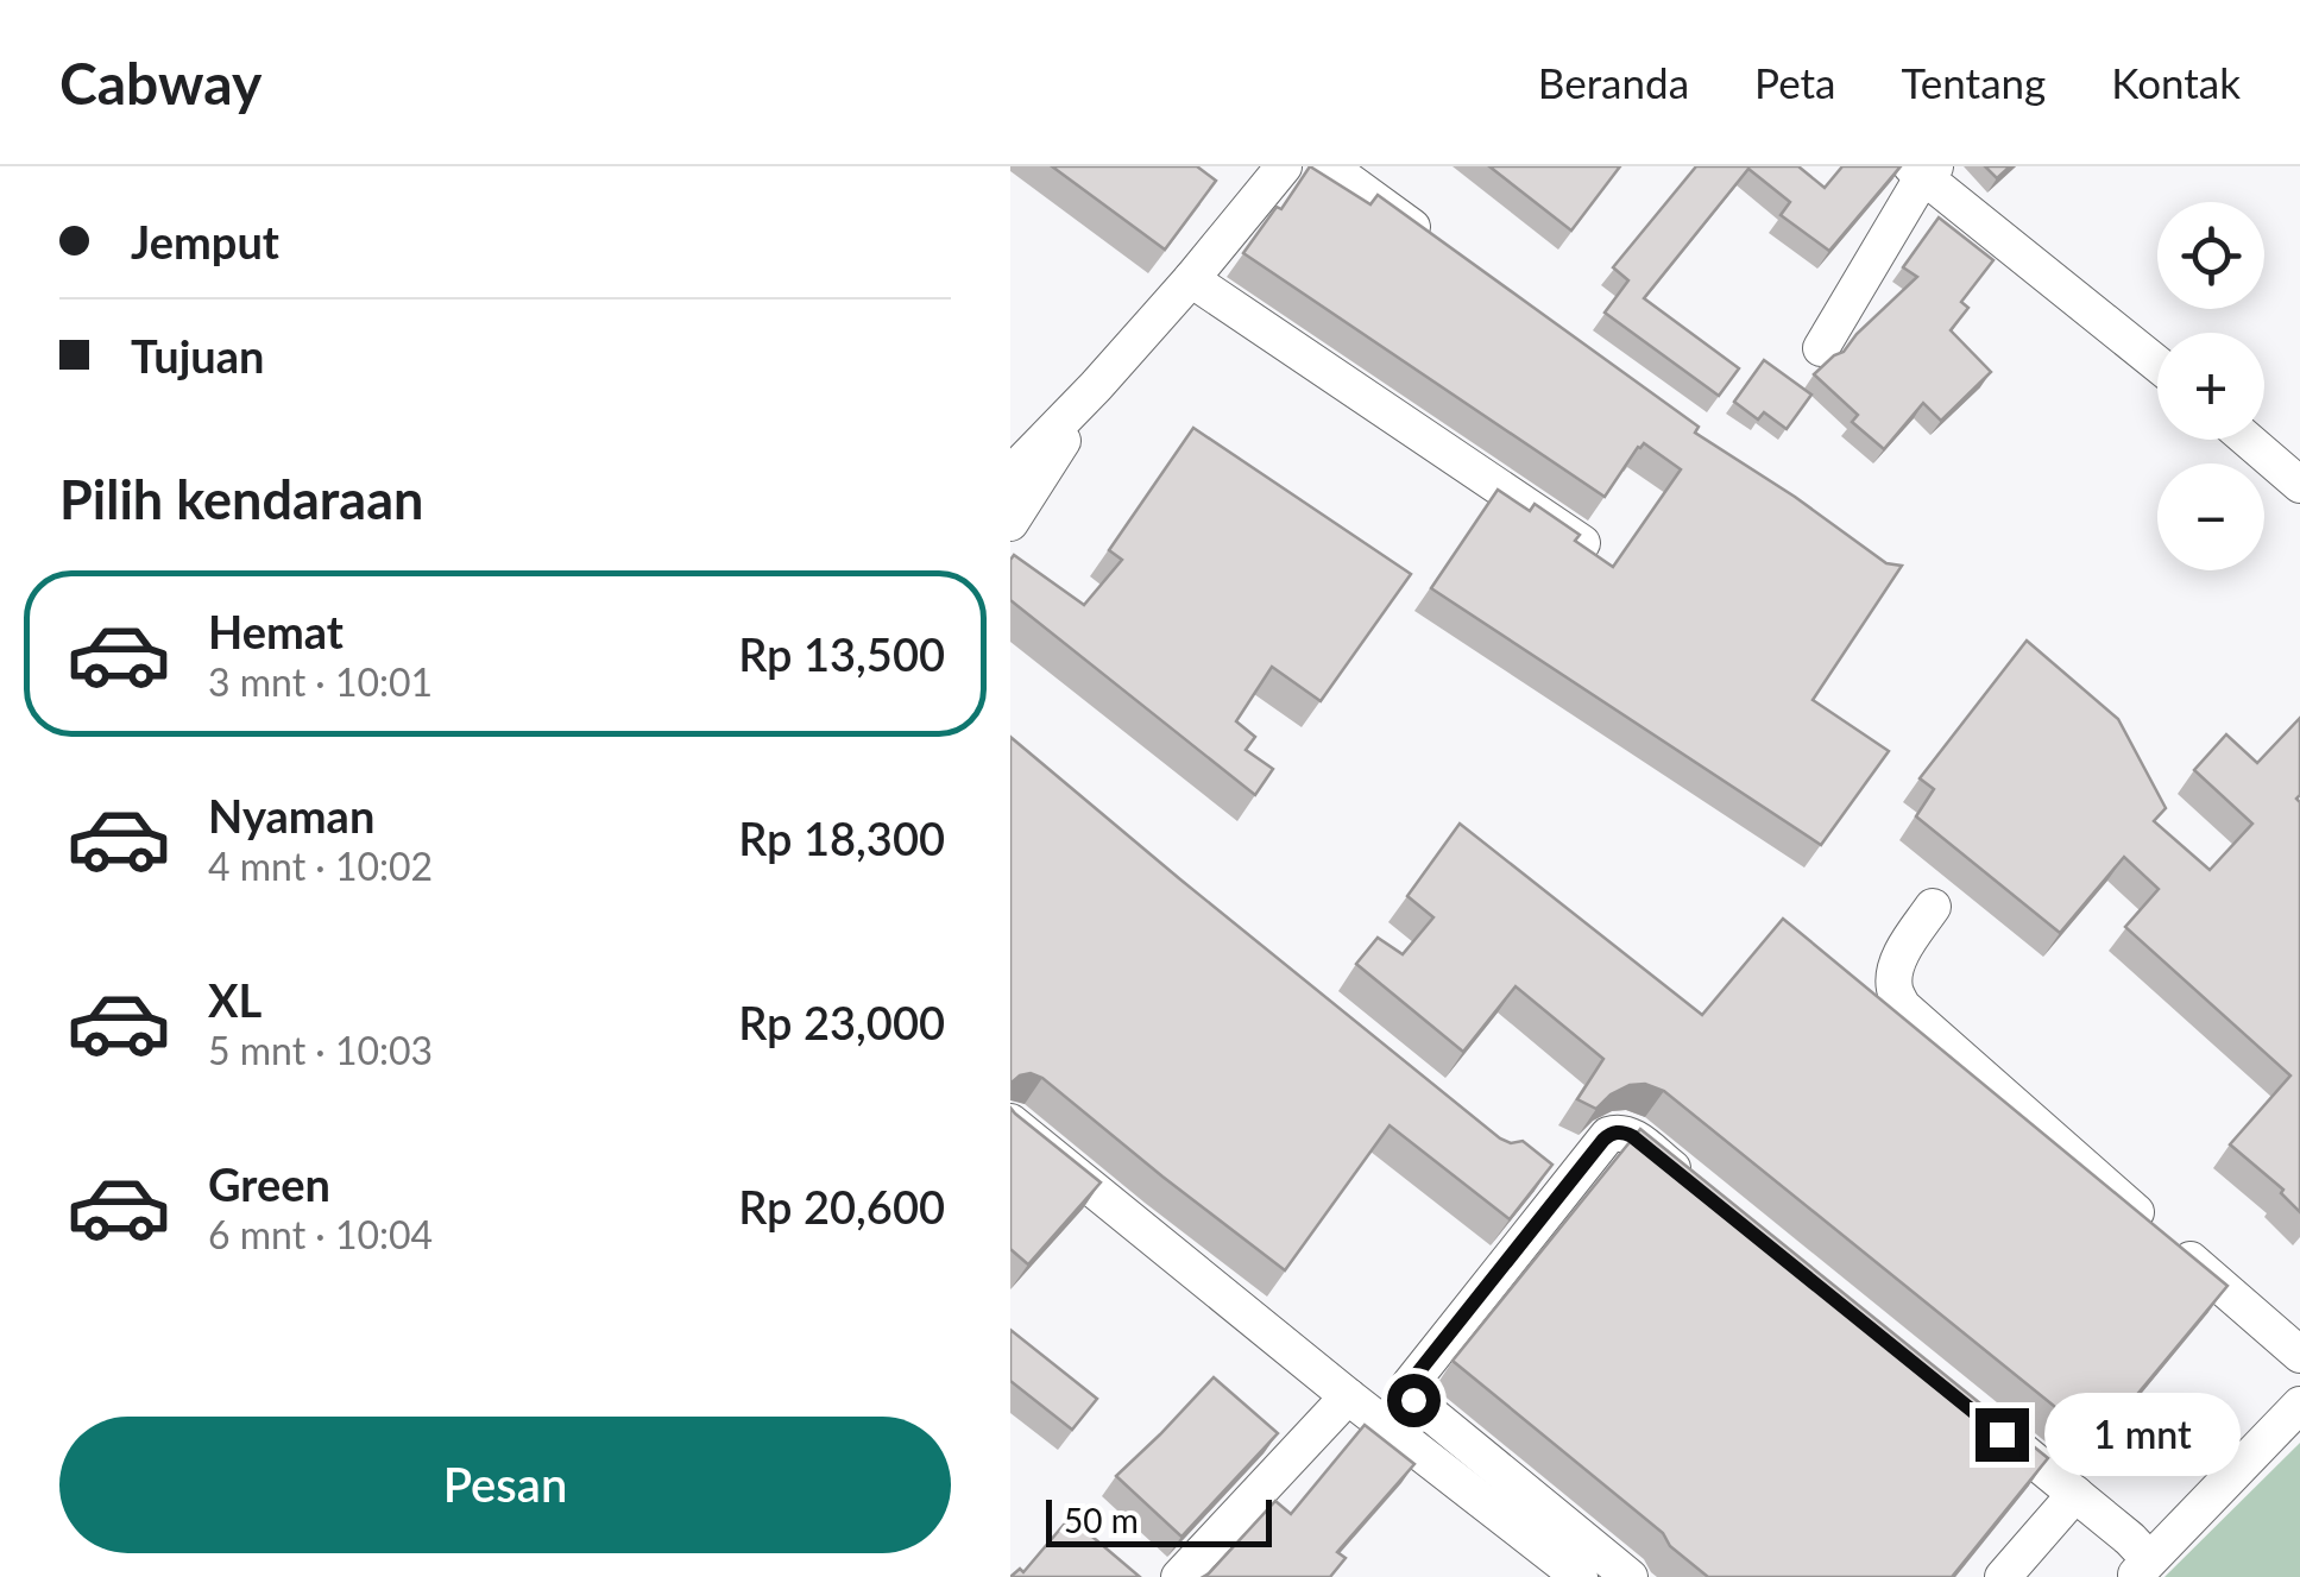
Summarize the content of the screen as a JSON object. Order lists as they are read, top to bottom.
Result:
{
  "scale_bar": "50 m",
  "page": {
    "header": "Cabway",
    "nav": [
      "Beranda",
      "Peta",
      "Tentang",
      "Kontak"
    ],
    "banner": ["Jemput", "Tujuan"],
    "map_buttons": ["+", "−"],
    "heading": "Pilih kendaraan",
    "list": [
      {
        "name": "Hemat",
        "note": "3 mnt · 10:01",
        "value": "Rp 13,500"
      },
      {
        "name": "Nyaman",
        "note": "4 mnt · 10:02",
        "value": "Rp 18,300"
      },
      {
        "name": "XL",
        "note": "5 mnt · 10:03",
        "value": "Rp 23,000"
      },
      {
        "name": "Green",
        "note": "6 mnt · 10:04",
        "value": "Rp 20,600"
      }
    ],
    "buttons": "Pesan",
    "bubble": "1 mnt",
    "scale": "50 m"
  }
}
